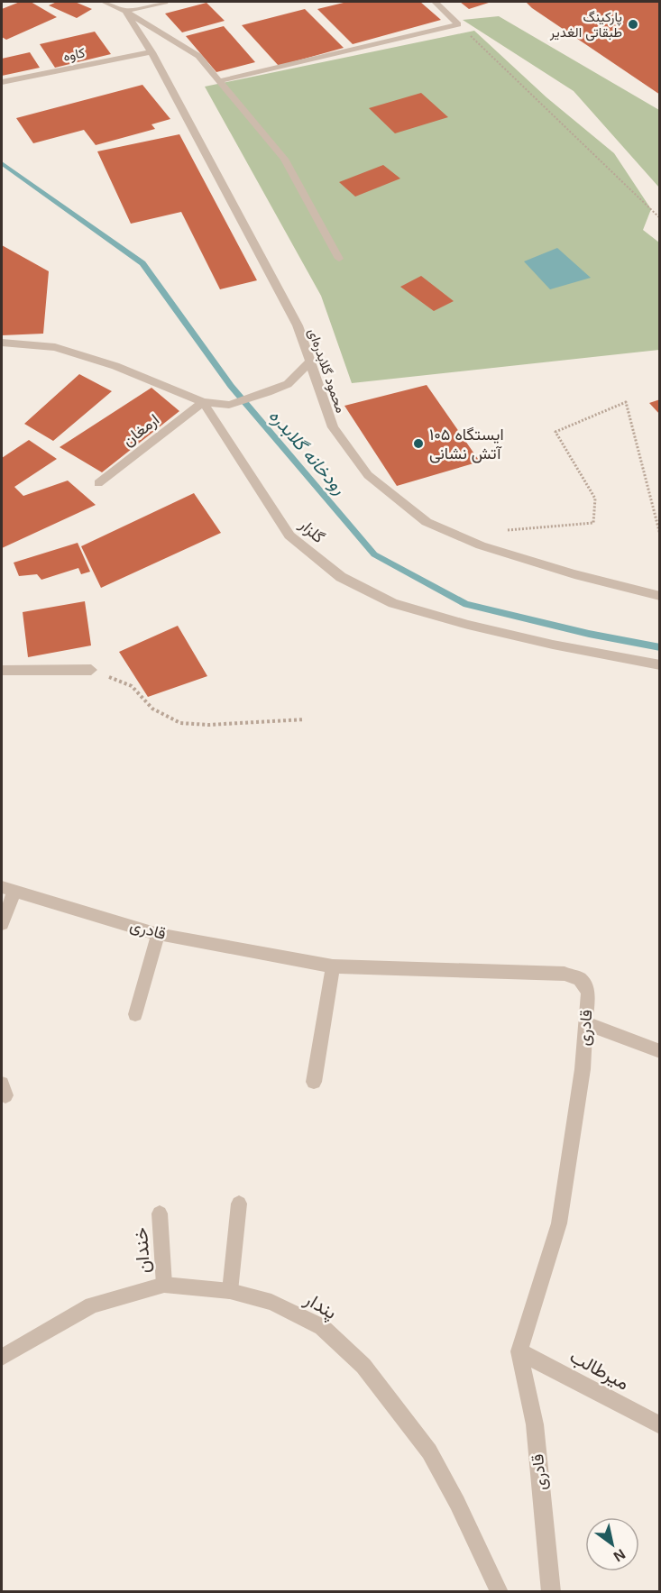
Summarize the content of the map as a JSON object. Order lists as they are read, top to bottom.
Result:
{
  "streets": {
    "street": [
      "کاوه",
      "محمود گلابدره‌ای",
      "ارمغان",
      "گلزار",
      "قادری",
      "خندان",
      "پندار",
      "میرطالب"
    ]
  },
  "crossings": [
    ["کاوه", "محمود گلابدره‌ای"],
    ["ارمغان", "گلزار"],
    ["قادری", "میرطالب"],
    ["خندان", "پندار"]
  ],
  "water": ["رودخانه گلابدره"],
  "places": ["پارکینگ طبقاتی الغدیر", "ایستگاه ۱۰۵ آتش نشانی"],
  "north": "bottom right"
}
